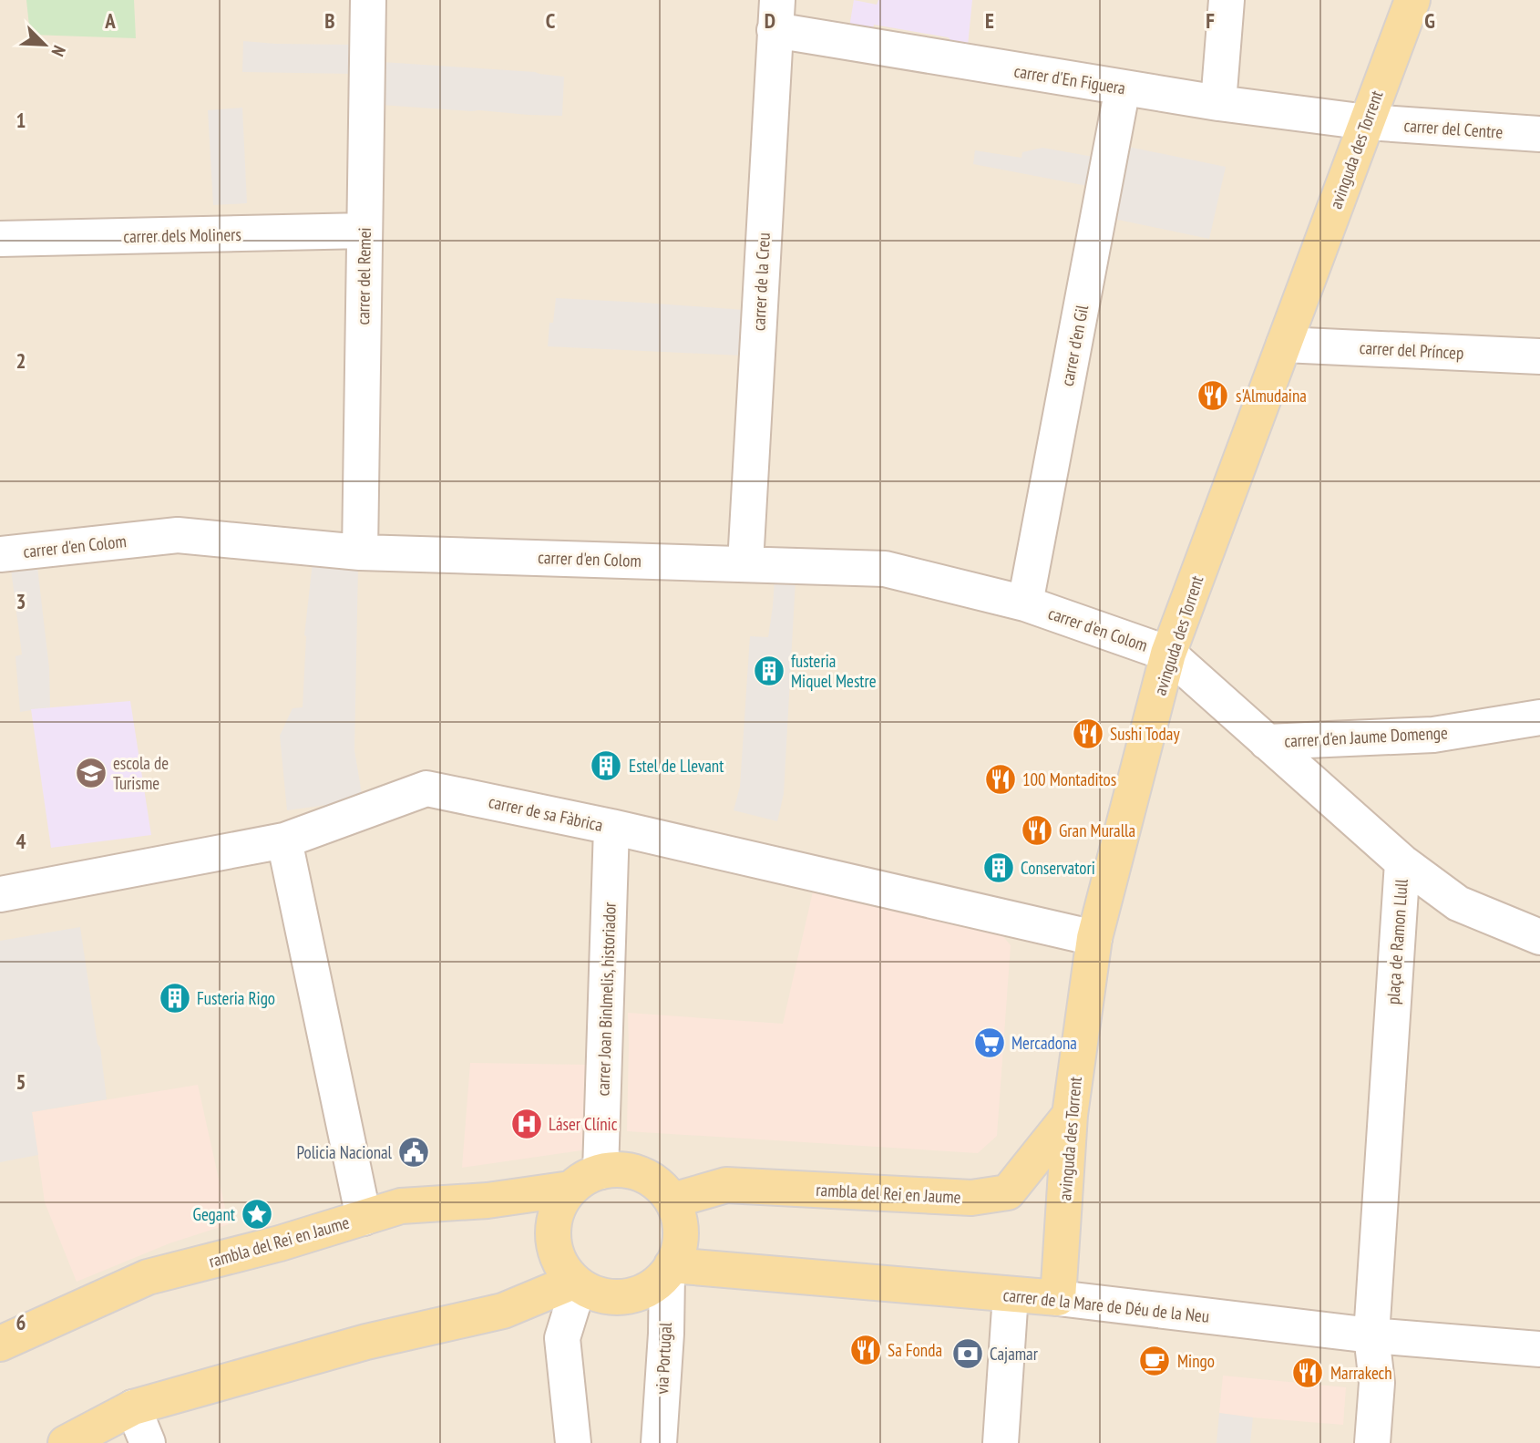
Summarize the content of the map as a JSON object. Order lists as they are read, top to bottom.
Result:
{
  "streets": {
    "main road": [
      "avinguda des Torrent",
      "rambla del Rei en Jaume",
      "carrer de la Mare de Déu de la Neu",
      "via Portugal"
    ],
    "street": [
      "carrer d'En Figuera",
      "carrer del Centre",
      "carrer dels Moliners",
      "carrer del Remei",
      "carrer de la Creu",
      "carrer d'en Gil",
      "carrer del Príncep",
      "carrer d'en Colom",
      "carrer d'en Jaume Domenge",
      "carrer de sa Fàbrica",
      "plaça de Ramon Llull",
      "carrer Joan Binlmelis, historiador"
    ]
  },
  "crossings": [
    ["carrer d'En Figuera", "carrer del Centre"],
    ["carrer d'En Figuera", "avinguda des Torrent"],
    ["carrer d'En Figuera", "carrer de la Creu"],
    ["carrer d'En Figuera", "carrer d'en Gil"],
    ["carrer del Centre", "avinguda des Torrent"],
    ["avinguda des Torrent", "carrer del Príncep"],
    ["avinguda des Torrent", "carrer d'en Colom"],
    ["avinguda des Torrent", "carrer de sa Fàbrica"],
    ["avinguda des Torrent", "plaça de Ramon Llull"],
    ["avinguda des Torrent", "rambla del Rei en Jaume"],
    ["avinguda des Torrent", "carrer de la Mare de Déu de la Neu"],
    ["carrer dels Moliners", "carrer del Remei"],
    ["carrer del Remei", "carrer d'en Colom"],
    ["carrer de la Creu", "carrer d'en Colom"],
    ["carrer d'en Gil", "carrer d'en Colom"],
    ["carrer d'en Colom", "plaça de Ramon Llull"],
    ["carrer d'en Jaume Domenge", "plaça de Ramon Llull"],
    ["carrer de sa Fàbrica", "carrer Joan Binlmelis, historiador"],
    ["plaça de Ramon Llull", "carrer de la Mare de Déu de la Neu"],
    ["carrer Joan Binlmelis, historiador", "rambla del Rei en Jaume"],
    ["carrer Joan Binlmelis, historiador", "carrer de la Mare de Déu de la Neu"],
    ["carrer Joan Binlmelis, historiador", "via Portugal"],
    ["rambla del Rei en Jaume", "carrer de la Mare de Déu de la Neu"],
    ["rambla del Rei en Jaume", "via Portugal"],
    ["carrer de la Mare de Déu de la Neu", "via Portugal"]
  ],
  "places": {
    "restaurant": [
      "s'Almudaina",
      "Sushi Today",
      "100 Montaditos",
      "Gran Muralla",
      "Sa Fonda",
      "Marrakech"
    ],
    "building": [
      "fusteria Miquel Mestre",
      "Estel de Llevant",
      "Conservatori",
      "Fusteria Rigo"
    ],
    "school or university": ["escola de Turisme"],
    "supermarket": ["Mercadona"],
    "hospital": ["Láser Clínic"],
    "public building": ["Policia Nacional"],
    "place": ["Gegant"],
    "bank": ["Cajamar"],
    "cafe": ["Mingo"]
  },
  "north": "bottom right",
  "grid": {
    "columns": [
      "A",
      "B",
      "C",
      "D",
      "E",
      "F",
      "G"
    ],
    "rows": [
      "1",
      "2",
      "3",
      "4",
      "5",
      "6"
    ]
  }
}
